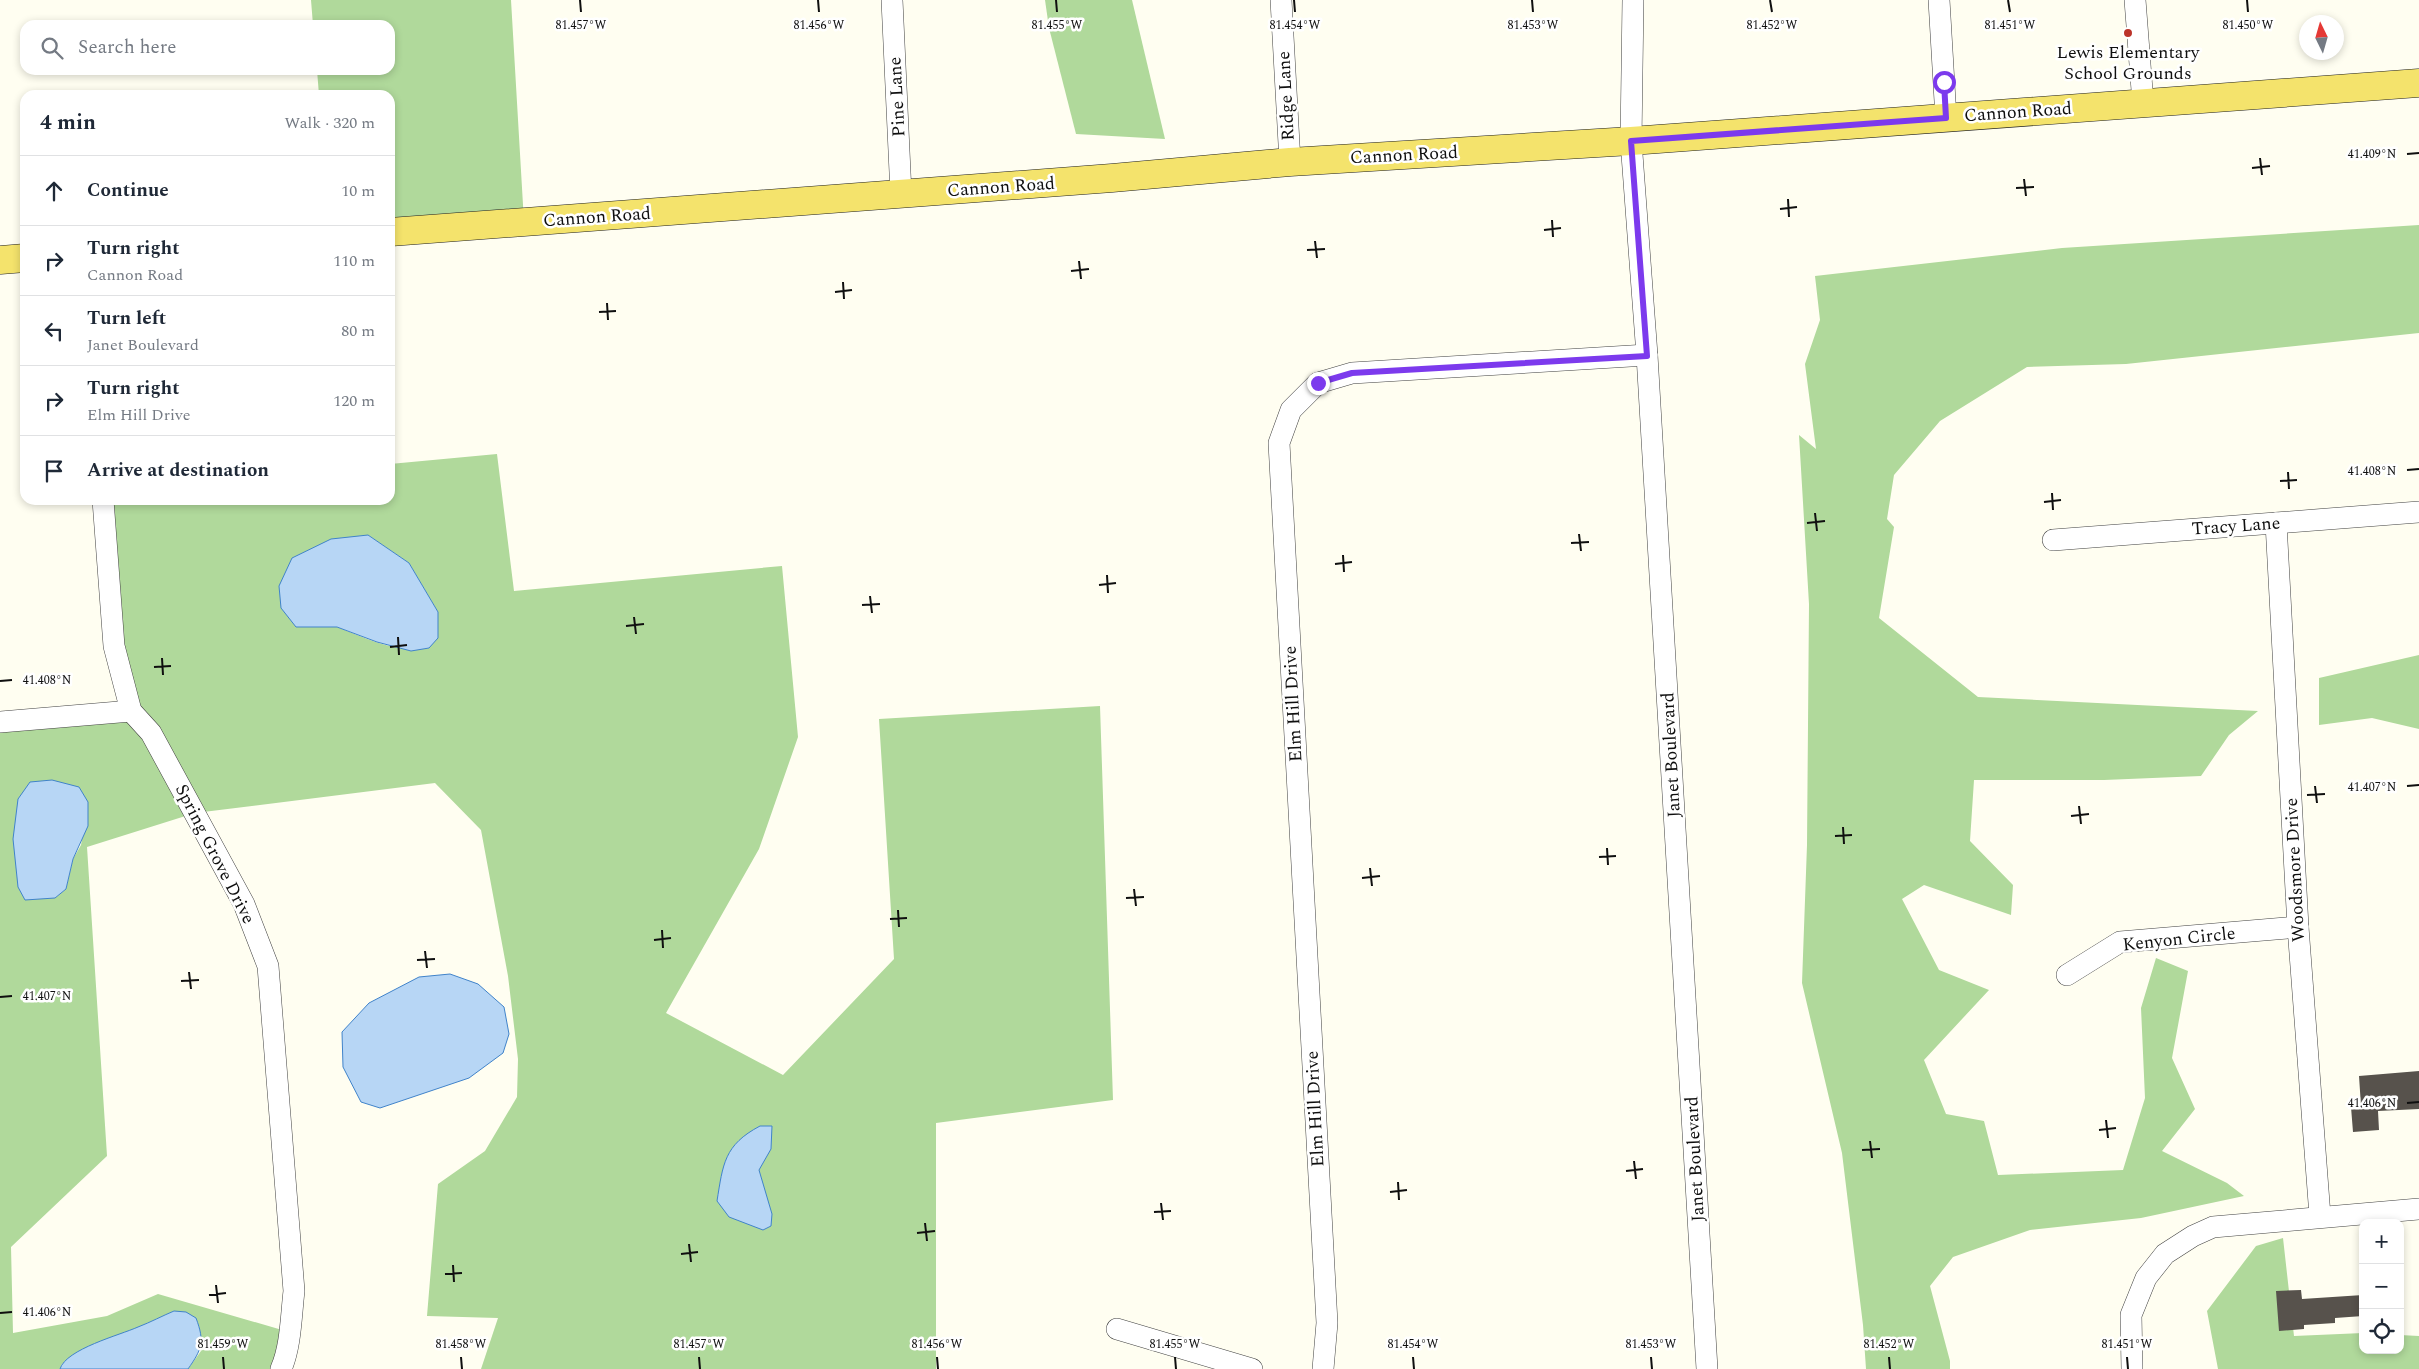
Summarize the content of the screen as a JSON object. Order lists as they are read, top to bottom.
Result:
{
  "streets": {
    "main road": ["Cannon Road"],
    "street": [
      "Ridge Lane",
      "Pine Lane",
      "Tracy Lane",
      "Elm Hill Drive",
      "Janet Boulevard",
      "Spring Grove Drive",
      "Woodsmore Drive",
      "Kenyon Circle"
    ]
  },
  "crossings": [
    ["Ridge Lane", "Cannon Road"],
    ["Pine Lane", "Cannon Road"],
    ["Cannon Road", "Janet Boulevard"],
    ["Tracy Lane", "Woodsmore Drive"],
    ["Elm Hill Drive", "Janet Boulevard"],
    ["Woodsmore Drive", "Kenyon Circle"]
  ],
  "places": ["Lewis Elementary School Grounds"],
  "north": "top",
  "page": {
    "search": "Search here",
    "heading": ["4 min", "Walk · 320 m"],
    "list": [
      ["Continue", "10 m"],
      ["Turn right", "Cannon Road", "110 m"],
      ["Turn left", "Janet Boulevard", "80 m"],
      ["Turn right", "Elm Hill Drive", "120 m"],
      "Arrive at destination"
    ],
    "map_buttons": ["+", "−"]
  },
  "coordinates": [
    "81.457°W",
    "81.456°W",
    "81.455°W",
    "81.454°W",
    "81.453°W",
    "81.452°W",
    "81.451°W",
    "81.450°W",
    "41.409°N",
    "41.408°N",
    "41.407°N",
    "41.406°N",
    "81.459°W",
    "81.458°W"
  ]
}
